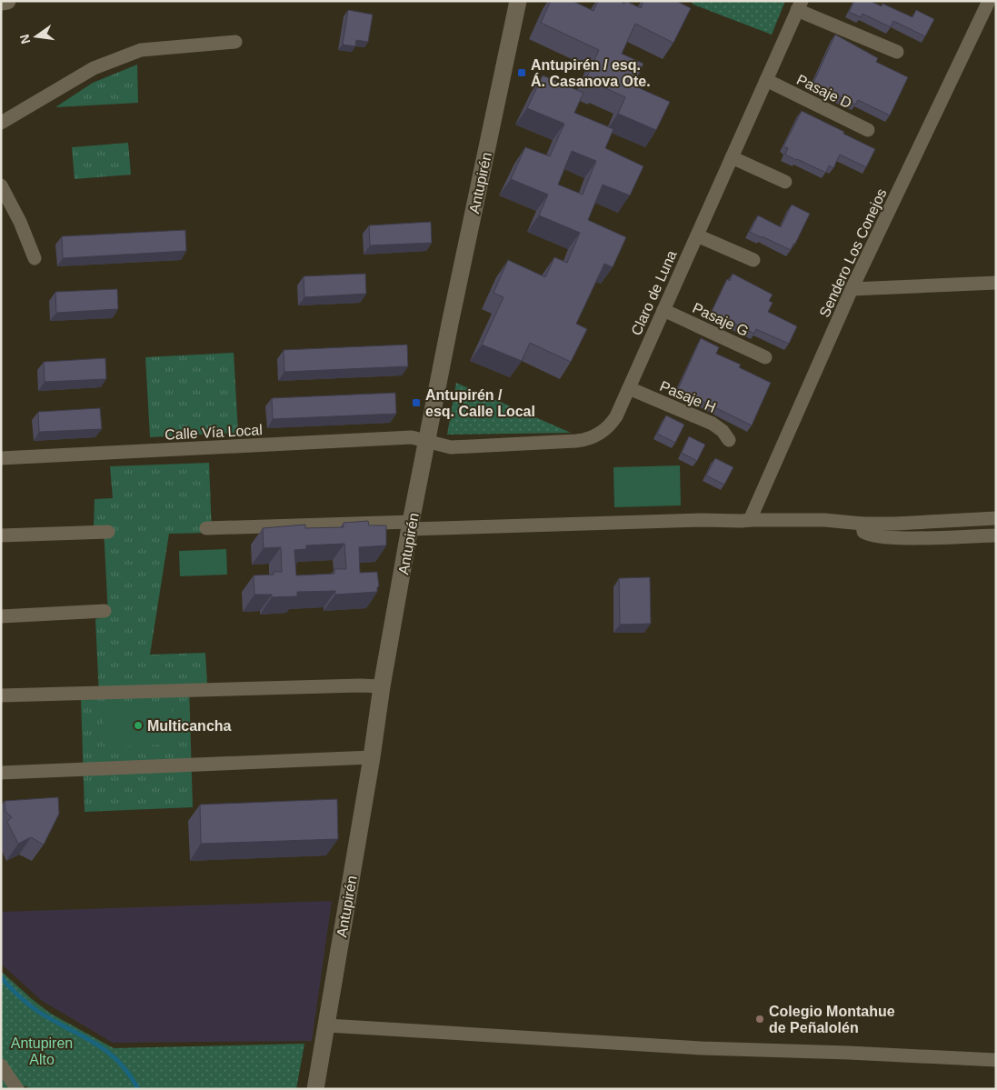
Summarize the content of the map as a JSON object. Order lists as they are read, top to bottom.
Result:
{
  "streets": {
    "street": [
      "Pasaje D",
      "Antupirén",
      "Sendero Los Conejos",
      "Claro de Luna",
      "Pasaje G",
      "Pasaje H",
      "Calle Vía Local"
    ]
  },
  "crossings": [
    ["Pasaje D", "Claro de Luna"],
    ["Antupirén", "Claro de Luna"],
    ["Antupirén", "Calle Vía Local"],
    ["Claro de Luna", "Pasaje G"],
    ["Claro de Luna", "Pasaje H"],
    ["Claro de Luna", "Calle Vía Local"]
  ],
  "parks": ["Antupiren Alto"],
  "places": {
    "transit": ["Antupirén / esq. Á. Casanova Ote.", "Antupirén / esq. Calle Local"],
    "other": ["Multicancha", "Colegio Montahue de Peñalolén"]
  },
  "north": "left"
}
